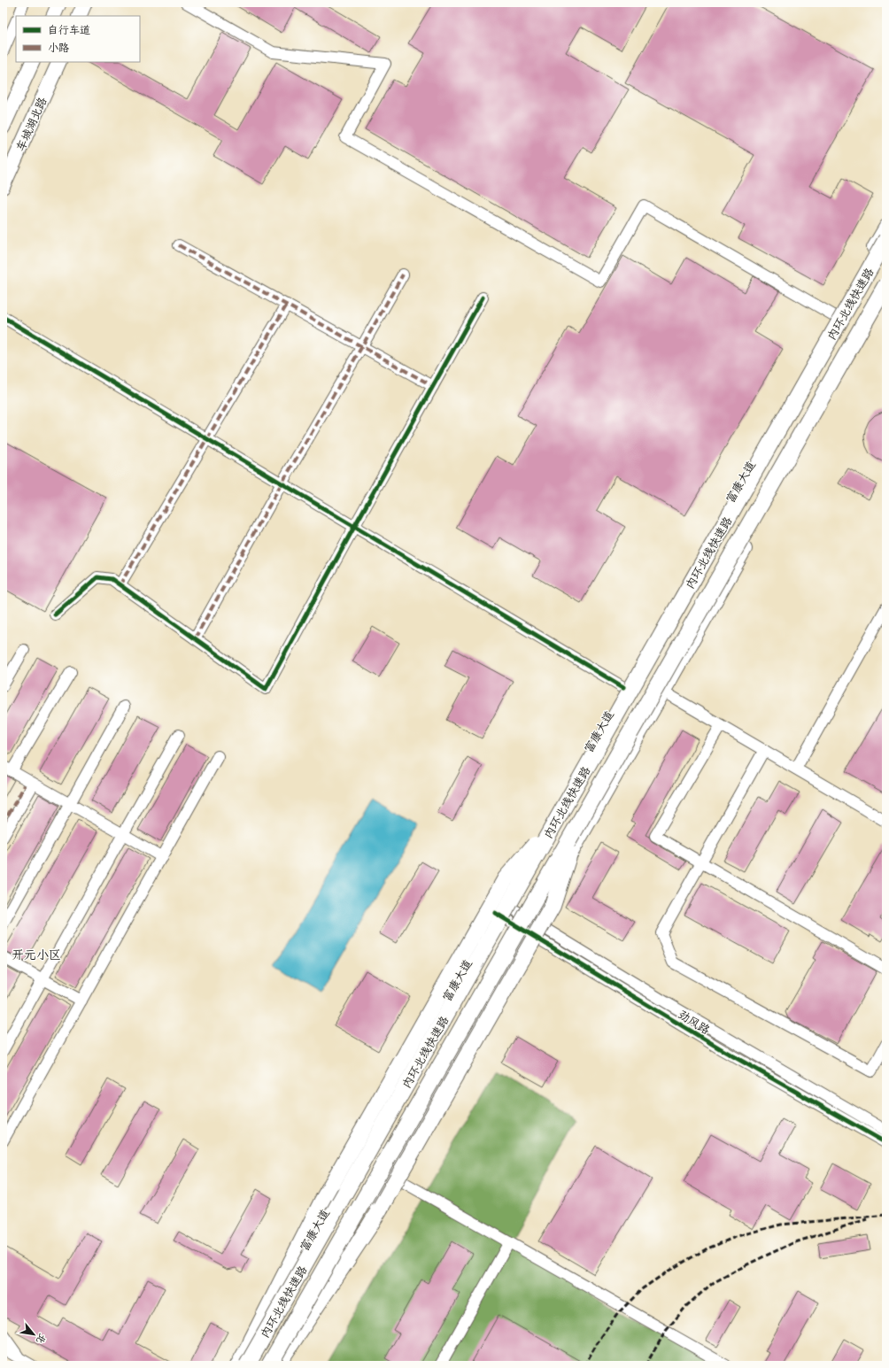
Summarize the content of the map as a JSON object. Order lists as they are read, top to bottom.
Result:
{
  "streets": {
    "highway": ["内环北线快速路"],
    "main road": ["车城湖北路", "富康大道"],
    "street": ["劲风路"]
  },
  "crossings": [
    ["富康大道", "劲风路"]
  ],
  "districts": ["开元小区"],
  "legend": ["自行车道", "小路"],
  "north": "bottom right"
}
